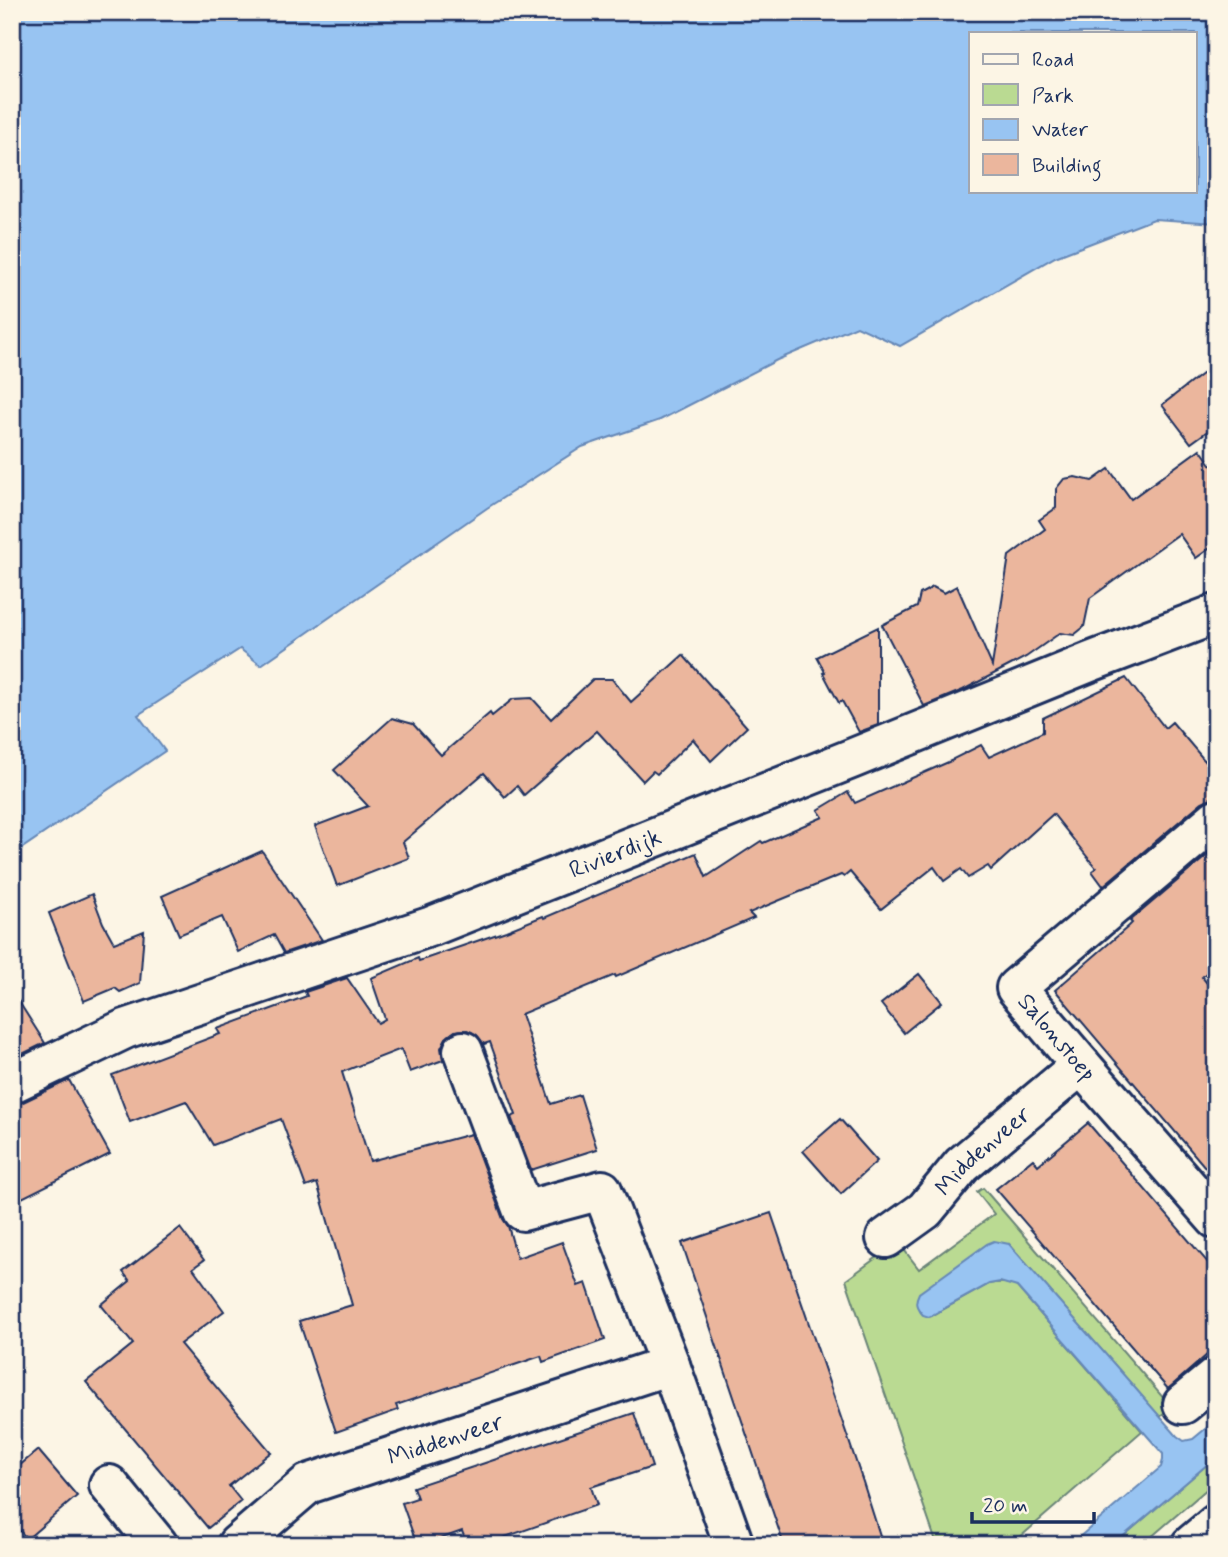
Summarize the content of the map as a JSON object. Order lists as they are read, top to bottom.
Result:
{
  "streets": {
    "street": ["Rivierdijk", "Salonstoep", "Middenveer"]
  },
  "crossings": [
    ["Salonstoep", "Middenveer"]
  ],
  "legend": [
    "Road",
    "Park",
    "Water",
    "Building"
  ],
  "scale_bar": "20 m"
}
